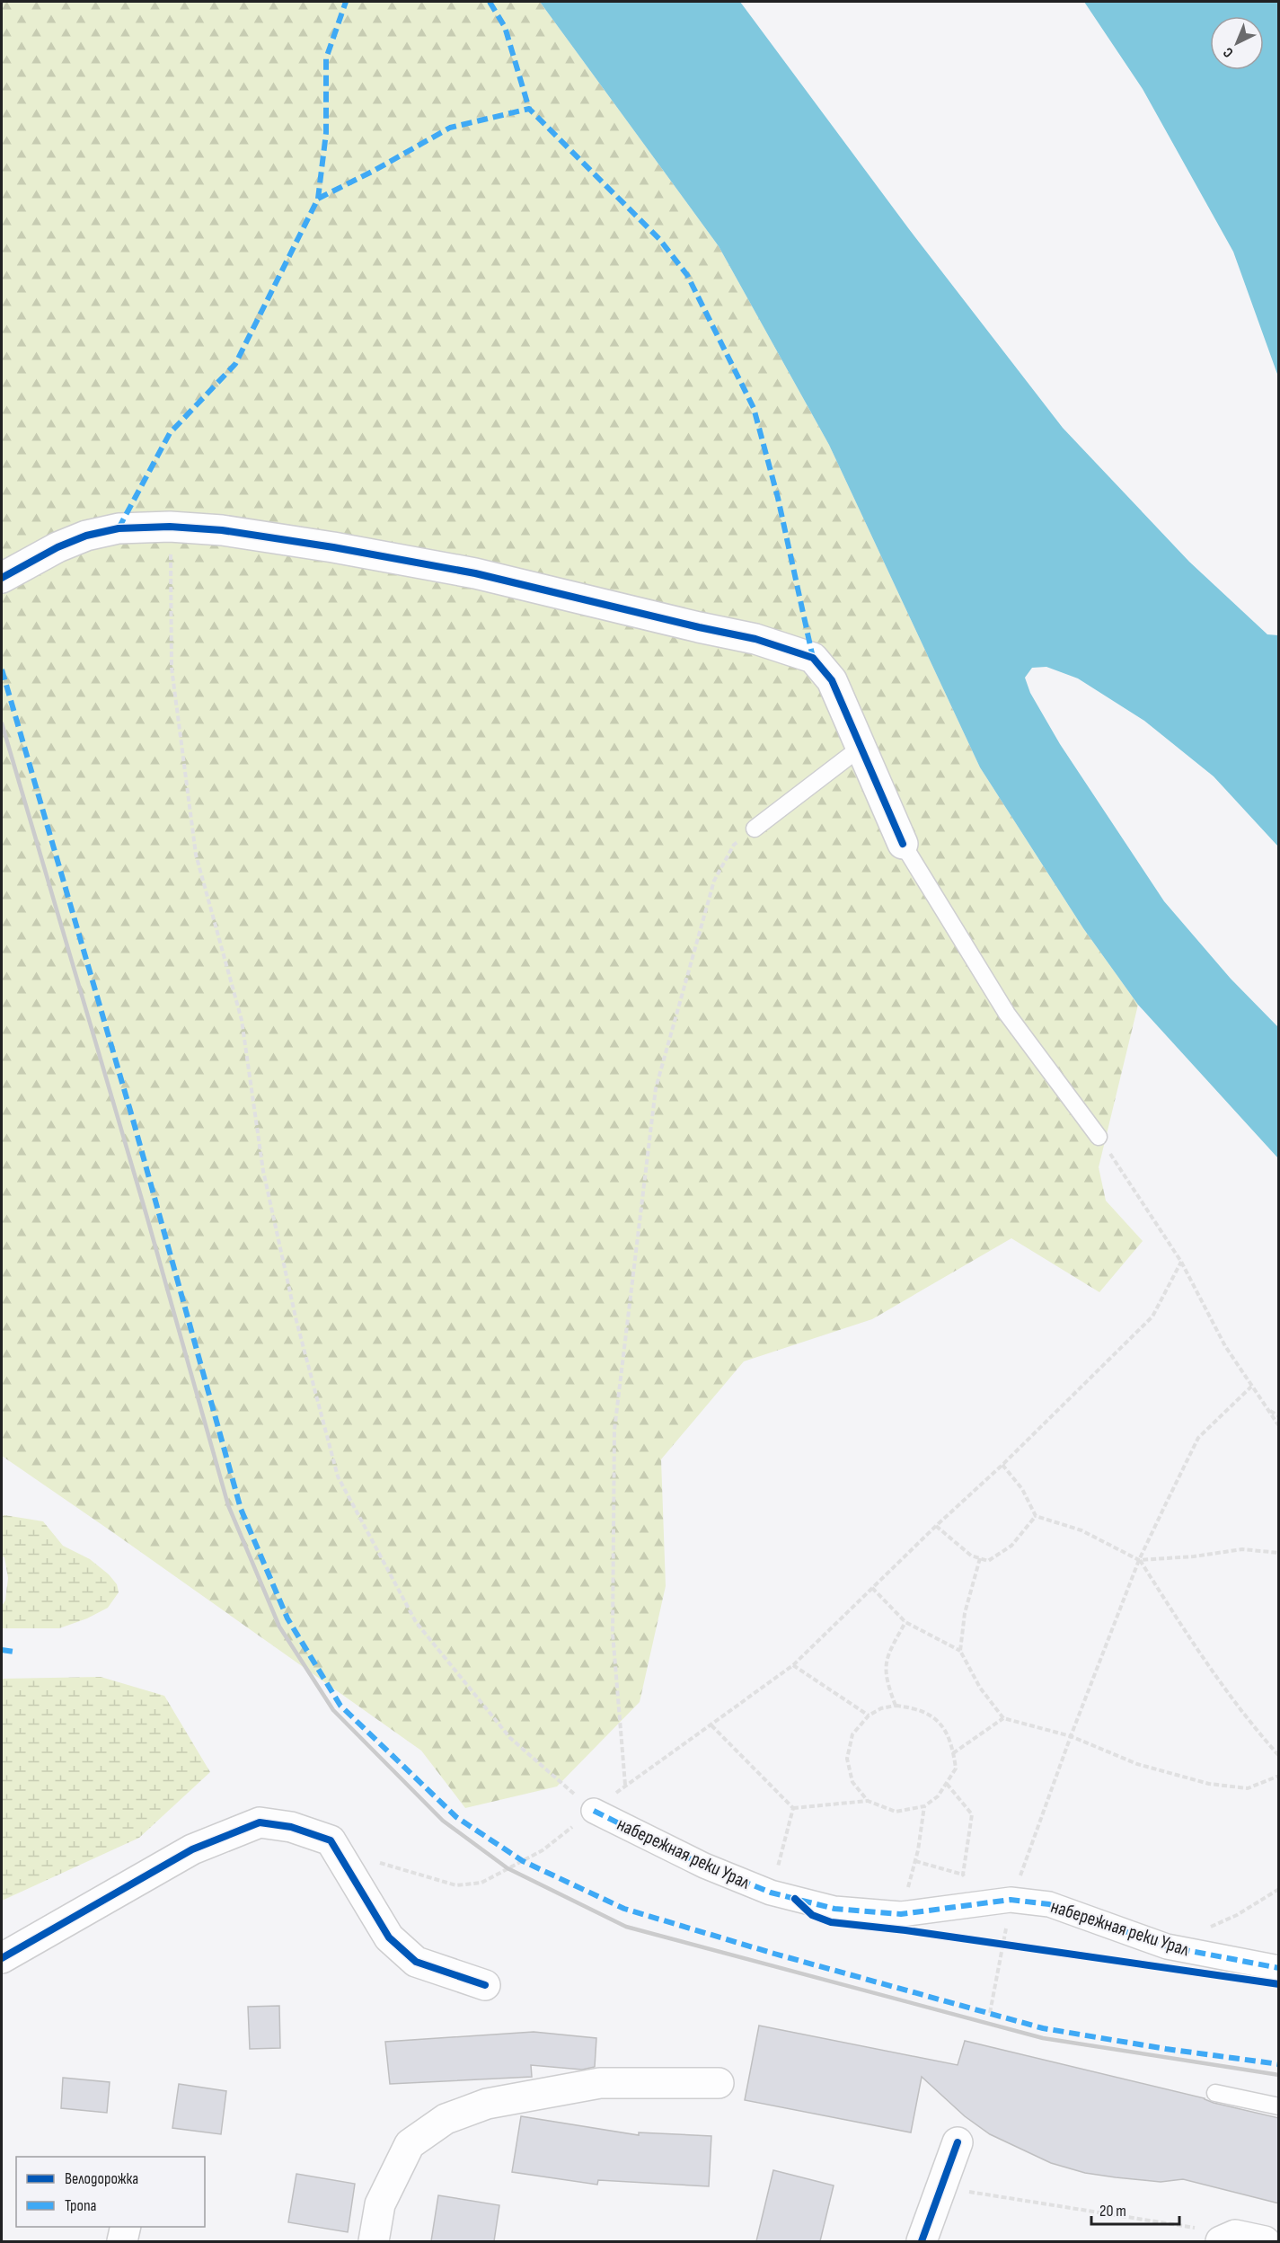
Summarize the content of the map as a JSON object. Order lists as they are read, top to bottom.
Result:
{
  "streets": {
    "street": ["набережная реки Урал"]
  },
  "legend": ["Велодорожка", "Тропа"],
  "scale_bar": "20 m",
  "north": "bottom left"
}
